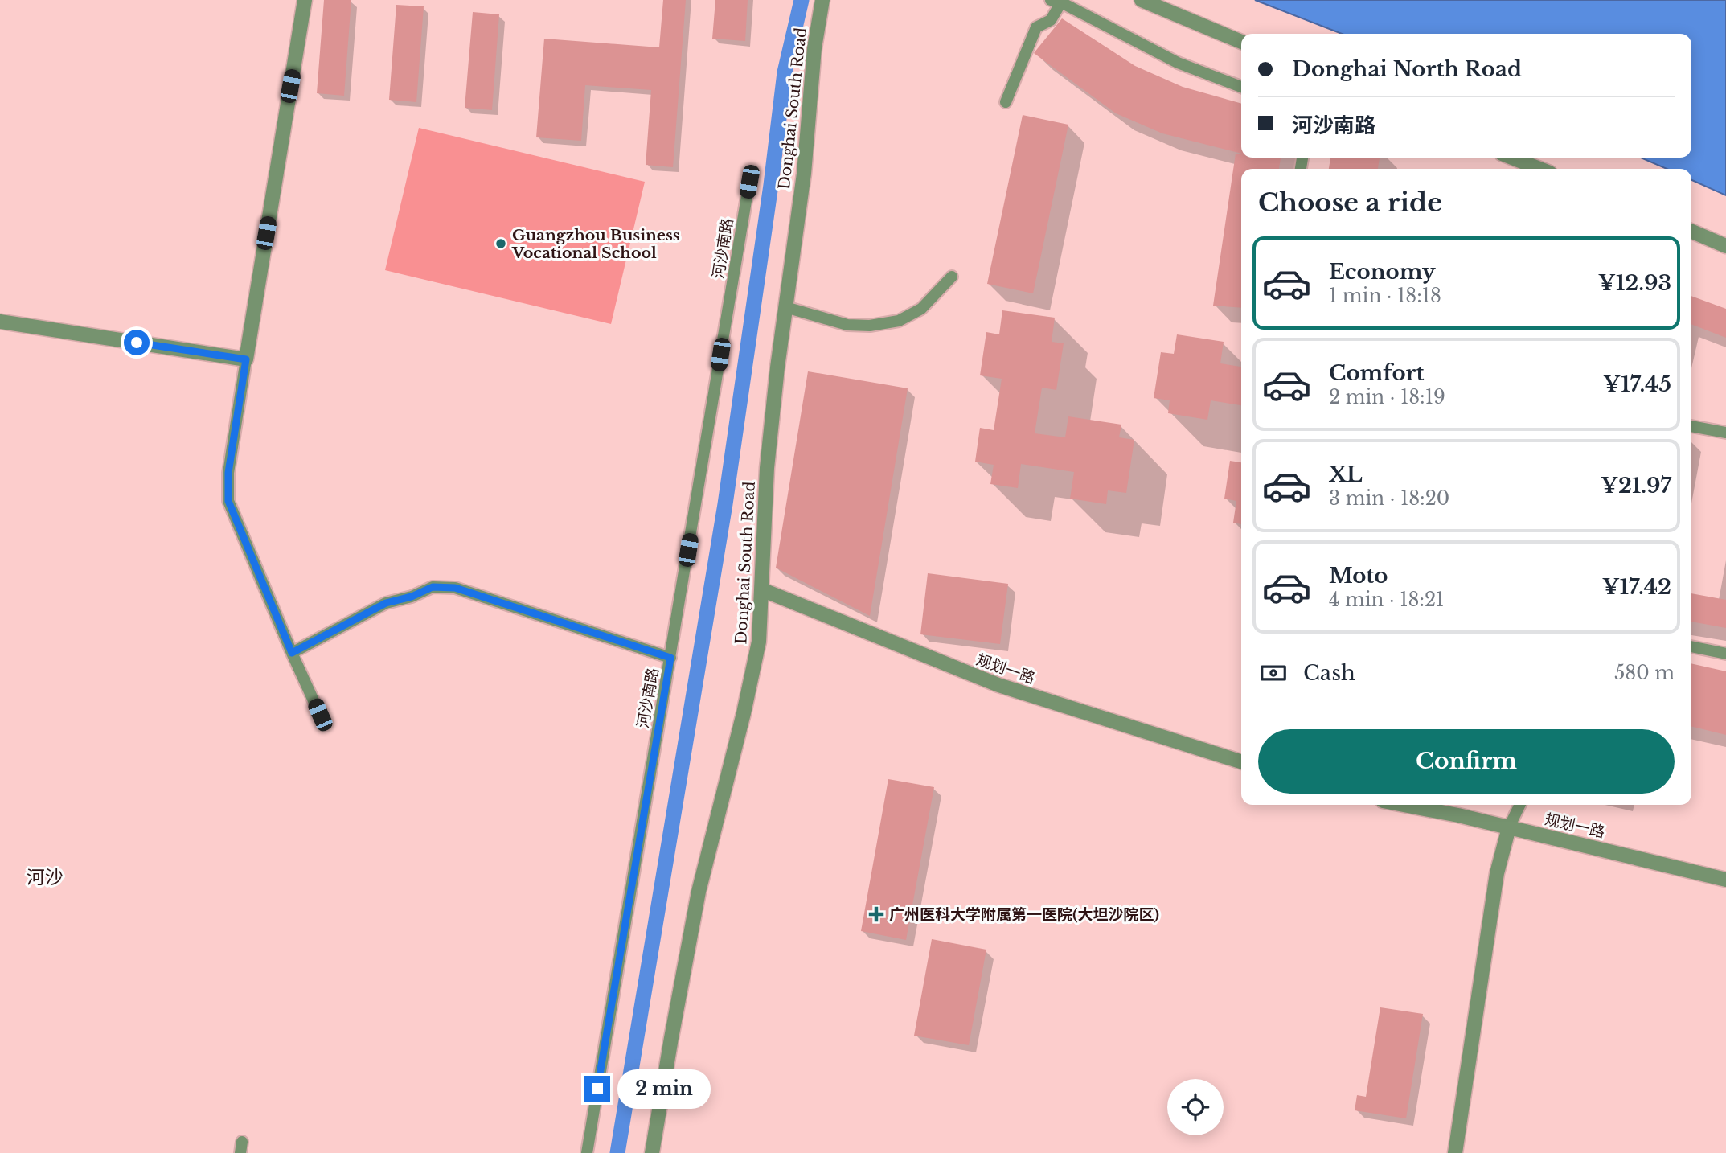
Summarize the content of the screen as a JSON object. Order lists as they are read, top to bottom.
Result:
{
  "streets": {
    "street": ["Donghai South Road", "河沙南路", "规划一路"]
  },
  "crossings": [
    ["Donghai South Road", "规划一路"]
  ],
  "districts": ["河沙"],
  "places": {
    "other": ["Guangzhou Business Vocational School"],
    "health": ["广州医科大学附属第一医院(大坦沙院区)"]
  },
  "page": {
    "banner": ["Donghai North Road", "河沙南路"],
    "heading": "Choose a ride",
    "list": [
      {
        "name": "Economy",
        "note": "1 min · 18:18",
        "value": "¥12.93"
      },
      {
        "name": "Comfort",
        "note": "2 min · 18:19",
        "value": "¥17.45"
      },
      {
        "name": "XL",
        "note": "3 min · 18:20",
        "value": "¥21.97"
      },
      {
        "name": "Moto",
        "note": "4 min · 18:21",
        "value": "¥17.42"
      }
    ],
    "pay": ["Cash", "580 m"],
    "buttons": "Confirm",
    "bubble": "2 min"
  }
}
